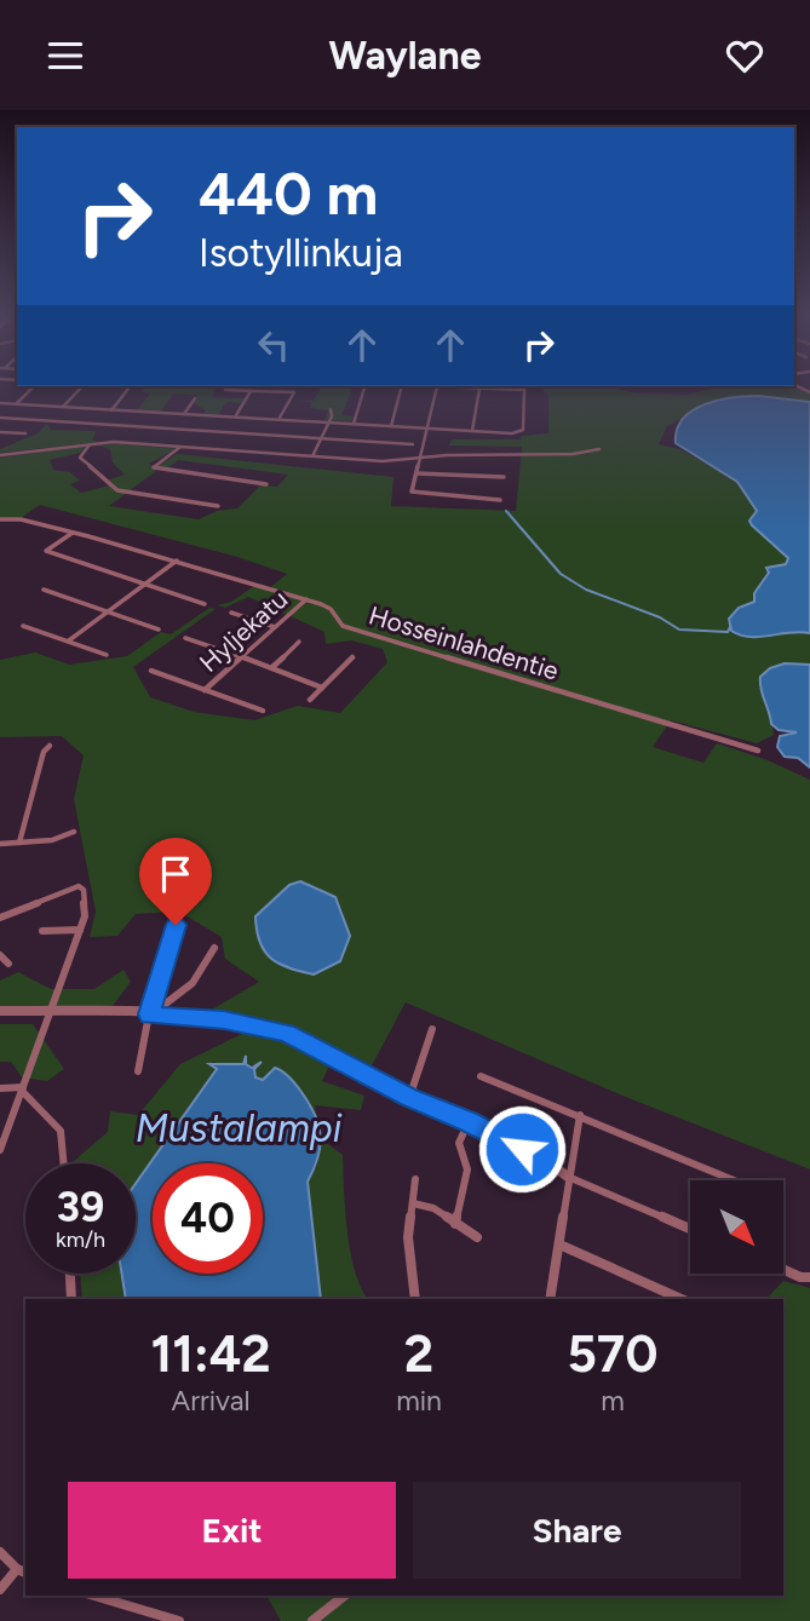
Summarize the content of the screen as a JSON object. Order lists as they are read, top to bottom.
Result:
{
  "streets": {
    "street": ["Hyljekatu", "Hosseinlahdentie"]
  },
  "crossings": [
    ["Hyljekatu", "Hosseinlahdentie"]
  ],
  "water": ["Mustalampi"],
  "north": "bottom right",
  "page": {
    "header": "Waylane",
    "turn": ["440 m", "Isotyllinkuja"],
    "speed": "39 km/h",
    "limit": "40",
    "eta": [
      "11:42",
      "Arrival",
      "2",
      "min",
      "570",
      "m"
    ],
    "buttons": ["Exit", "Share"]
  }
}
